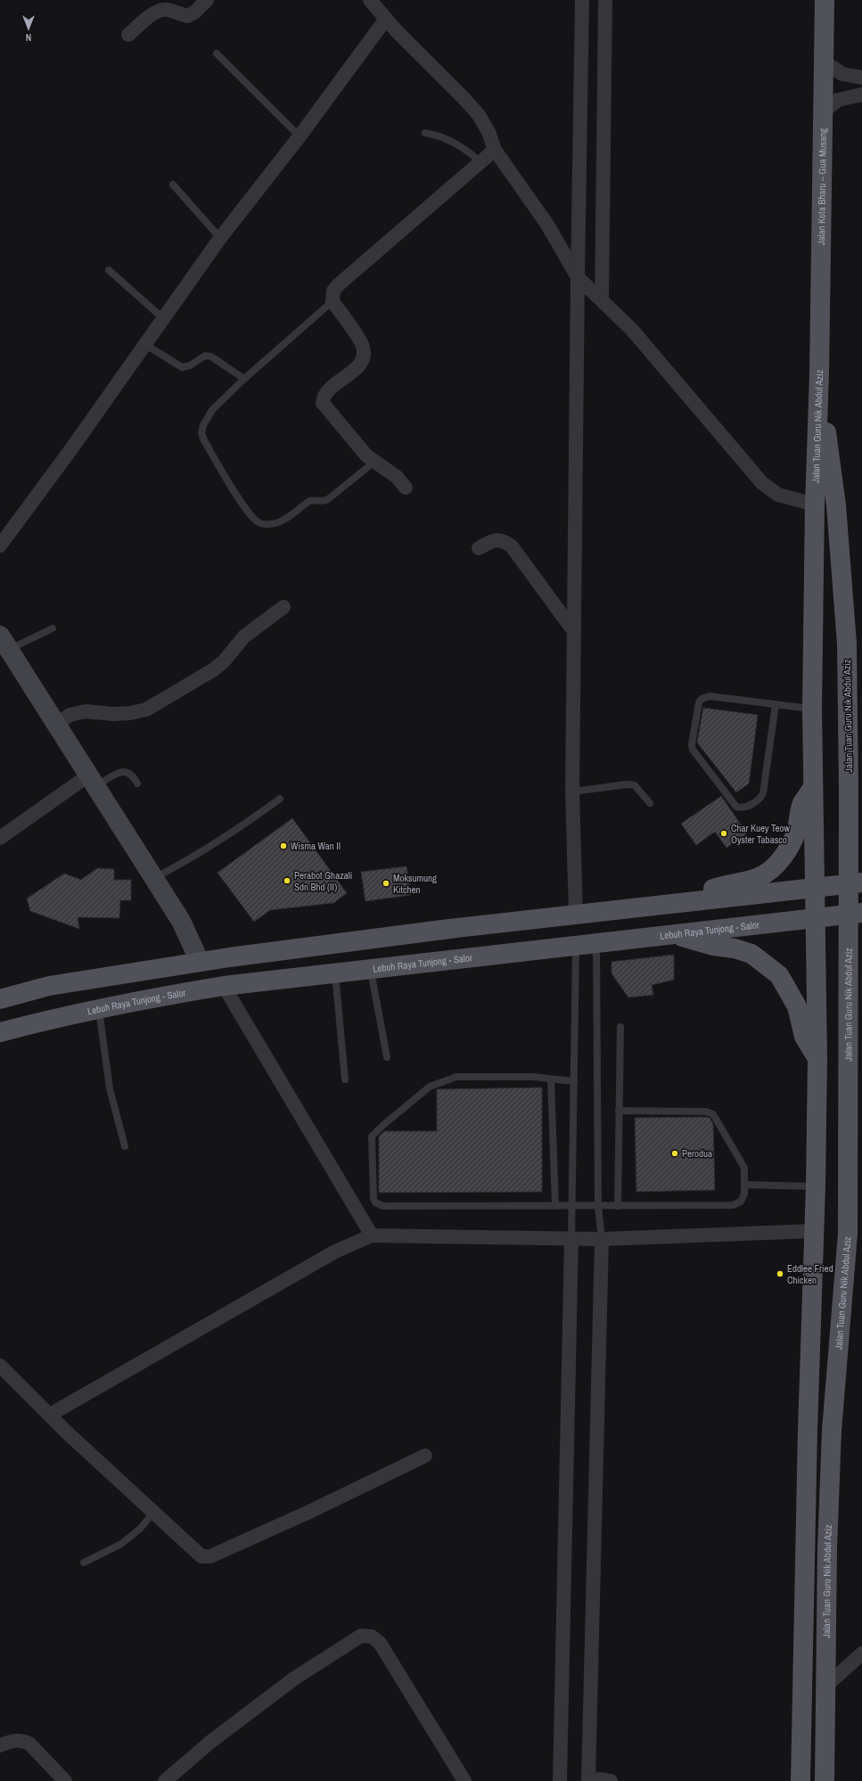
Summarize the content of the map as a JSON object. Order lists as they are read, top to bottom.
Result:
{
  "streets": {
    "main road": ["Jalan Kota Bharu – Gua Musang", "Jalan Tuan Guru Nik Abdul Aziz", "Lebuh Raya Tunjong - Salor"]
  },
  "crossings": [
    ["Jalan Kota Bharu – Gua Musang", "Jalan Tuan Guru Nik Abdul Aziz"],
    ["Jalan Tuan Guru Nik Abdul Aziz", "Lebuh Raya Tunjong - Salor"]
  ],
  "places": [
    "Char Kuey Teow Oyster Tabasco",
    "Wisma Wan II",
    "Perabot Ghazali Sdn Bhd (II)",
    "Moksumung Kitchen",
    "Perodua",
    "Eddlee Fried Chicken"
  ],
  "north": "bottom"
}
